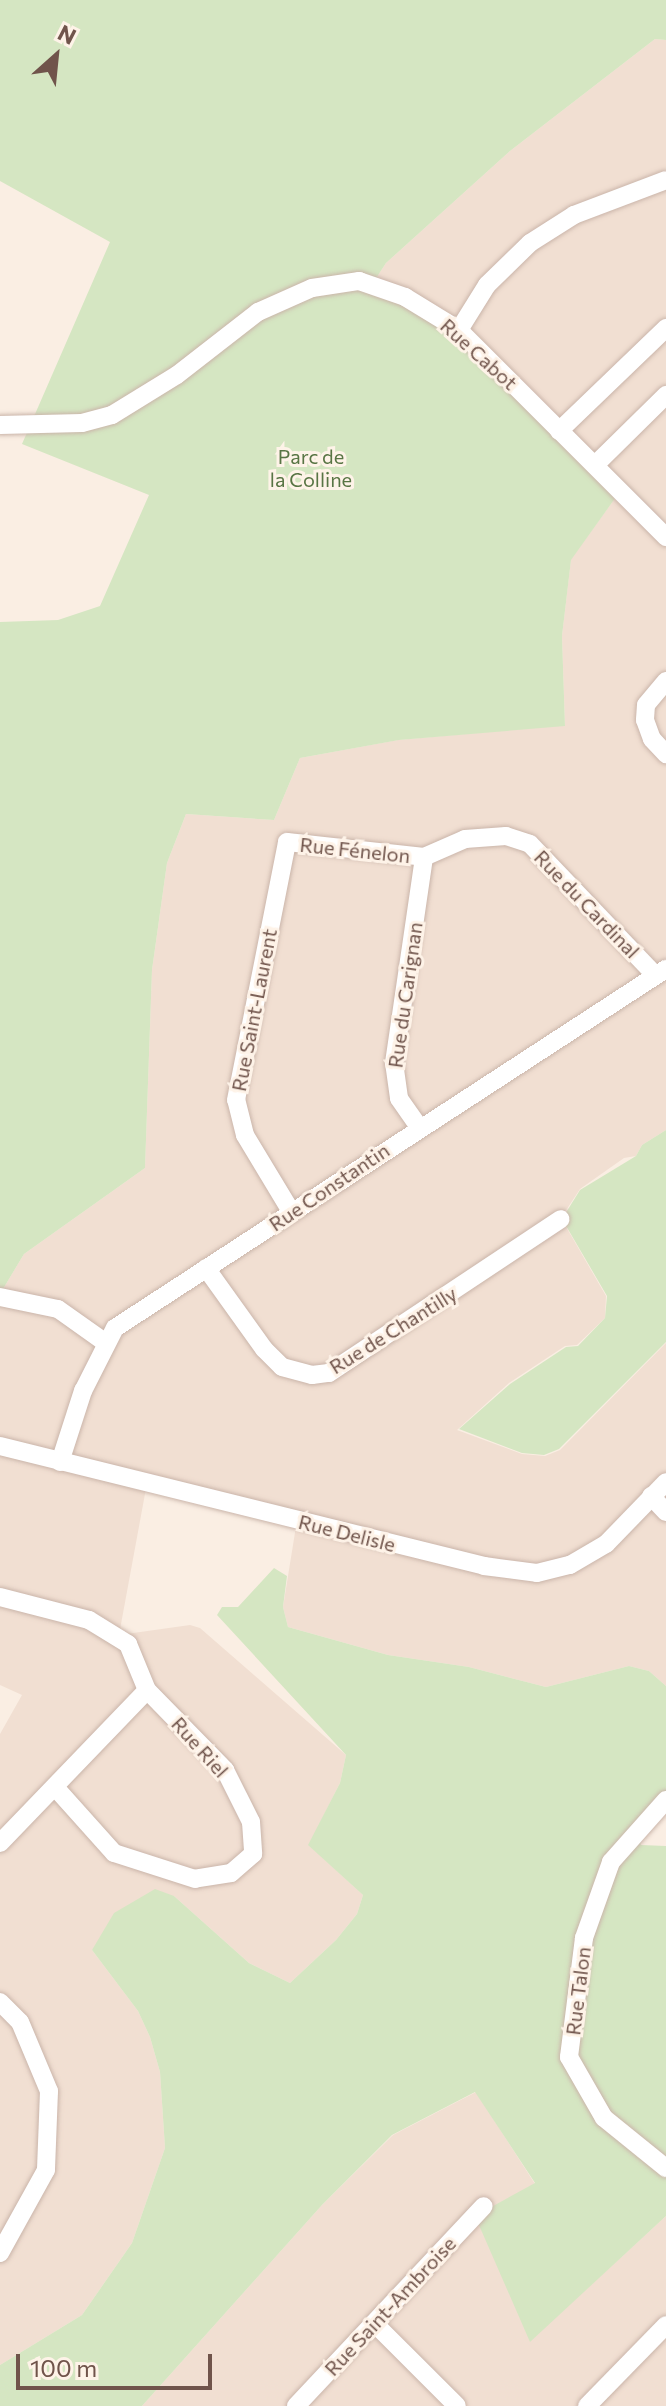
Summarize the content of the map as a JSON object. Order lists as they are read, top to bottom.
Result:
{
  "streets": {
    "street": [
      "Rue Cabot",
      "Rue Fénelon",
      "Rue du Cardinal",
      "Rue du Carignan",
      "Rue Saint-Laurent",
      "Rue Constantin",
      "Rue de Chantilly",
      "Rue Delisle",
      "Rue Riel",
      "Rue Talon",
      "Rue Saint-Ambroise"
    ]
  },
  "crossings": [
    ["Rue Fénelon", "Rue du Cardinal"],
    ["Rue Fénelon", "Rue du Carignan"],
    ["Rue Fénelon", "Rue Saint-Laurent"],
    ["Rue du Cardinal", "Rue du Carignan"],
    ["Rue du Cardinal", "Rue Constantin"],
    ["Rue du Carignan", "Rue Constantin"],
    ["Rue Saint-Laurent", "Rue Constantin"],
    ["Rue Constantin", "Rue de Chantilly"],
    ["Rue Constantin", "Rue Delisle"]
  ],
  "parks": ["Parc de la Colline"],
  "scale_bar": "100 m",
  "north": "top right"
}
